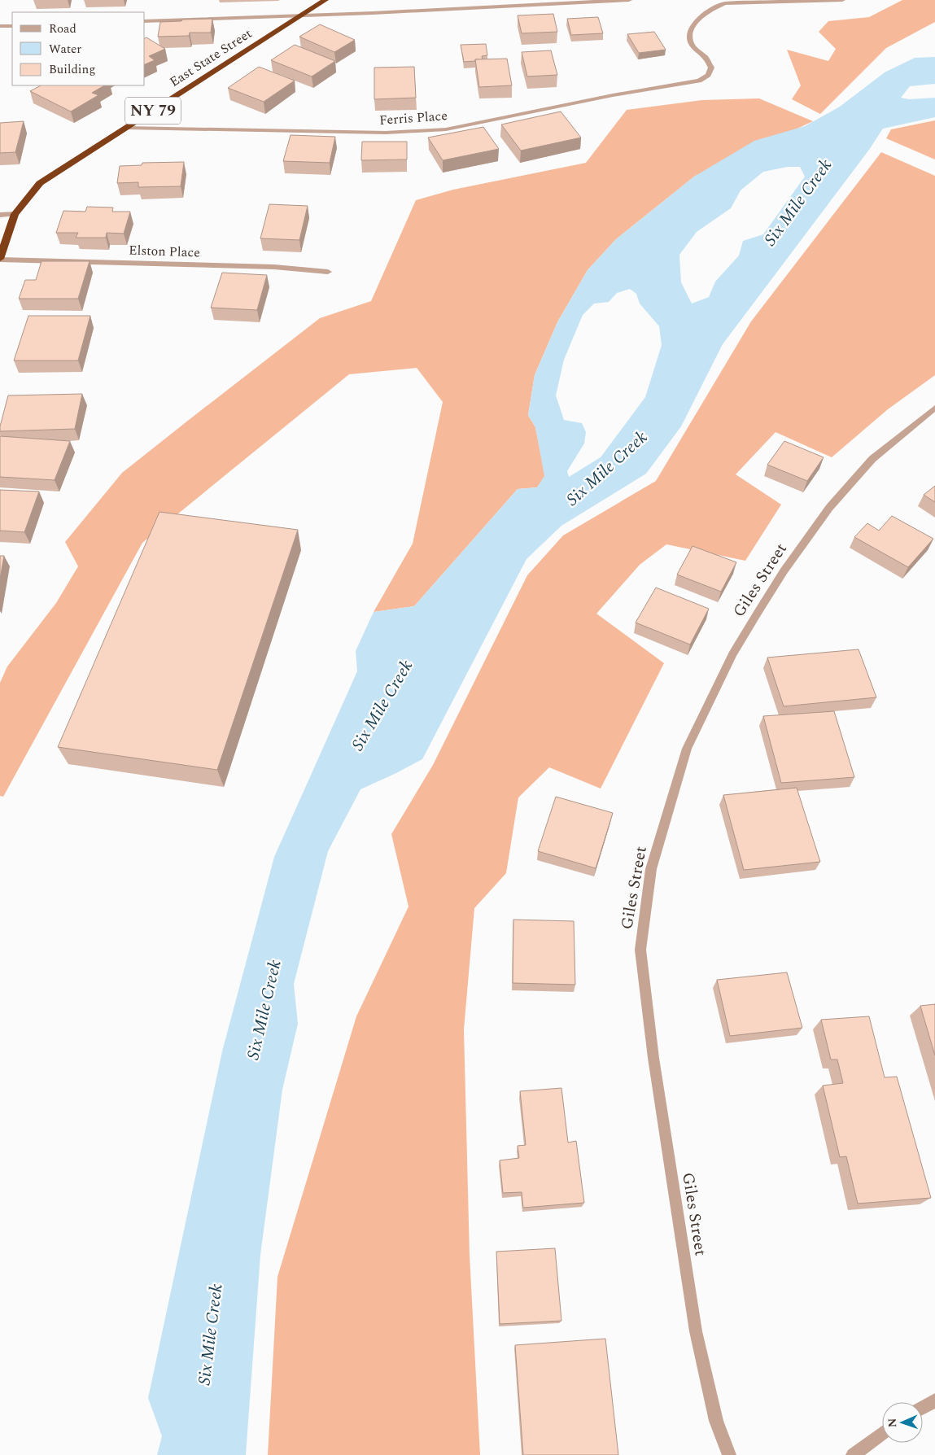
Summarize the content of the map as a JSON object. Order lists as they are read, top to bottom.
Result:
{
  "streets": {
    "highway": ["East State Street", "NY 79"],
    "street": ["Ferris Place", "Elston Place", "Giles Street"]
  },
  "crossings": [
    ["East State Street", "Ferris Place"],
    ["East State Street", "Elston Place"]
  ],
  "water": ["Six Mile Creek"],
  "legend": ["Road", "Water", "Building"],
  "north": "left"
}
